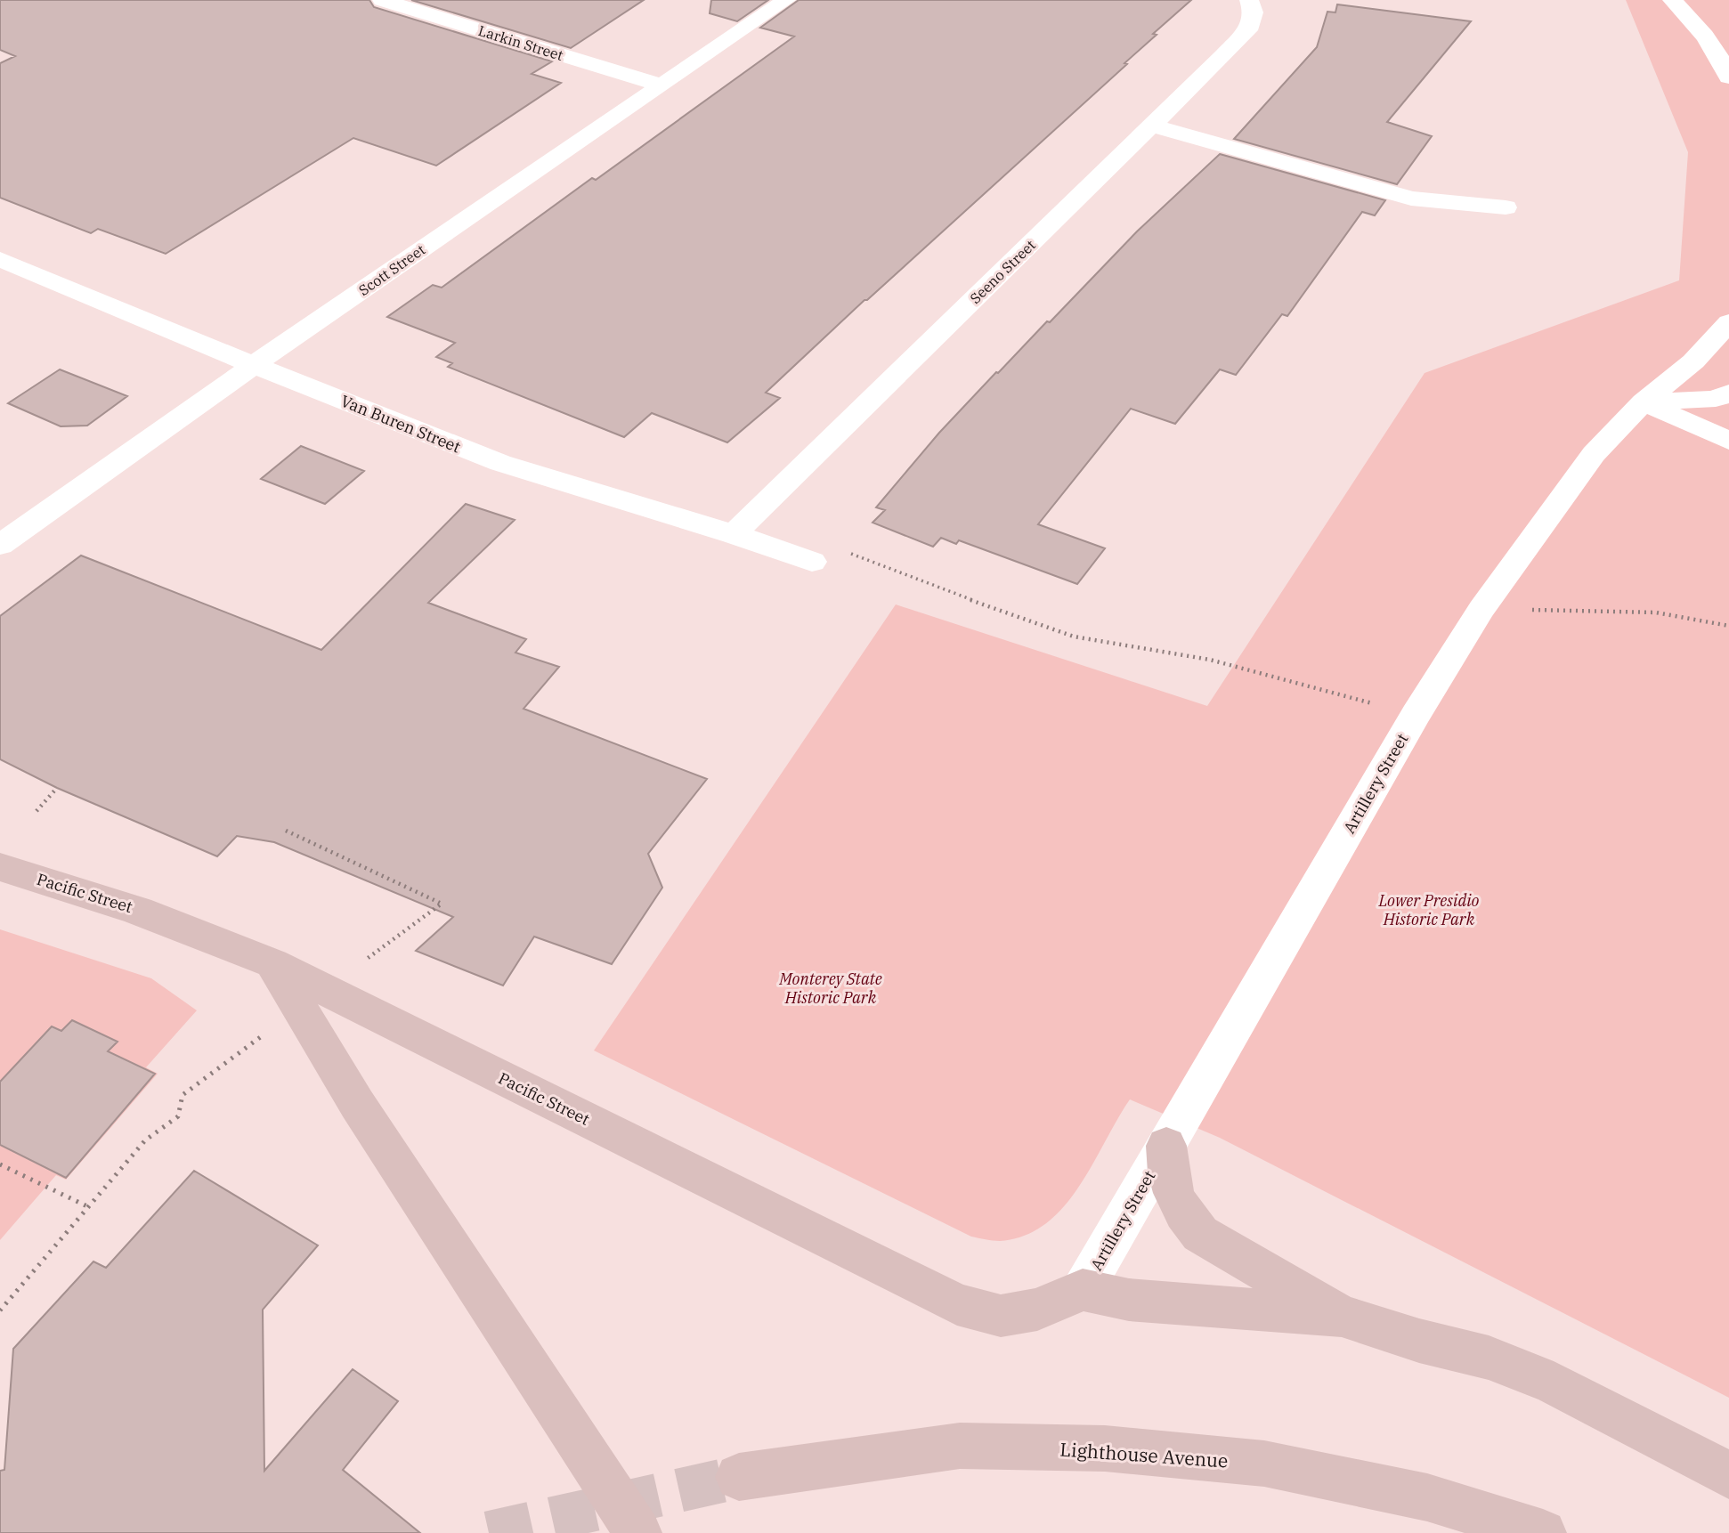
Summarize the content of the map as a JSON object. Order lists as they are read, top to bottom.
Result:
{
  "streets": {
    "main road": ["Pacific Street", "Lighthouse Avenue"],
    "street": [
      "Larkin Street",
      "Scott Street",
      "Seeno Street",
      "Van Buren Street",
      "Artillery Street"
    ]
  },
  "crossings": [
    ["Larkin Street", "Scott Street"],
    ["Scott Street", "Van Buren Street"],
    ["Seeno Street", "Van Buren Street"],
    ["Artillery Street", "Pacific Street"]
  ],
  "parks": ["Lower Presidio Historic Park", "Monterey State Historic Park"]
}
